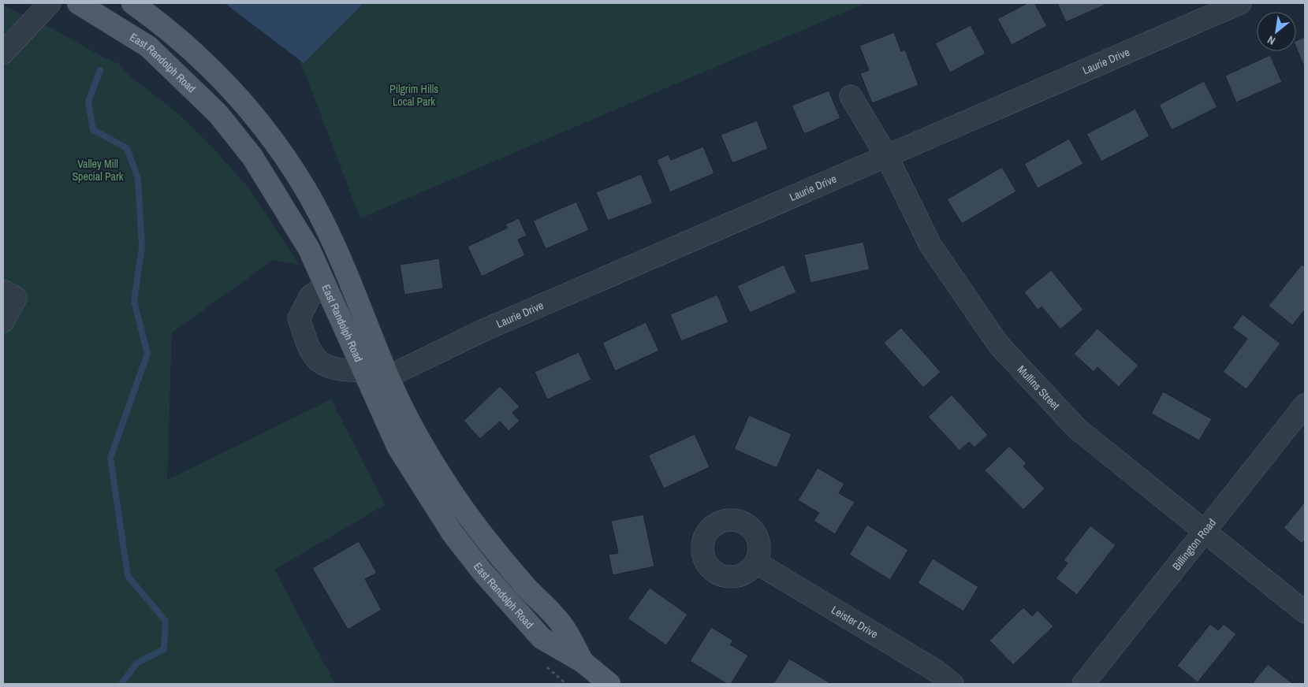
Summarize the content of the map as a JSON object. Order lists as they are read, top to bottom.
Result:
{
  "streets": {
    "main road": ["East Randolph Road"],
    "street": [
      "Laurie Drive",
      "Mullins Street",
      "Billington Road",
      "Leister Drive"
    ]
  },
  "crossings": [
    ["Laurie Drive", "East Randolph Road"],
    ["Laurie Drive", "Mullins Street"],
    ["Mullins Street", "Billington Road"]
  ],
  "parks": ["Pilgrim Hills Local Park", "Valley Mill Special Park"],
  "north": "bottom left"
}
